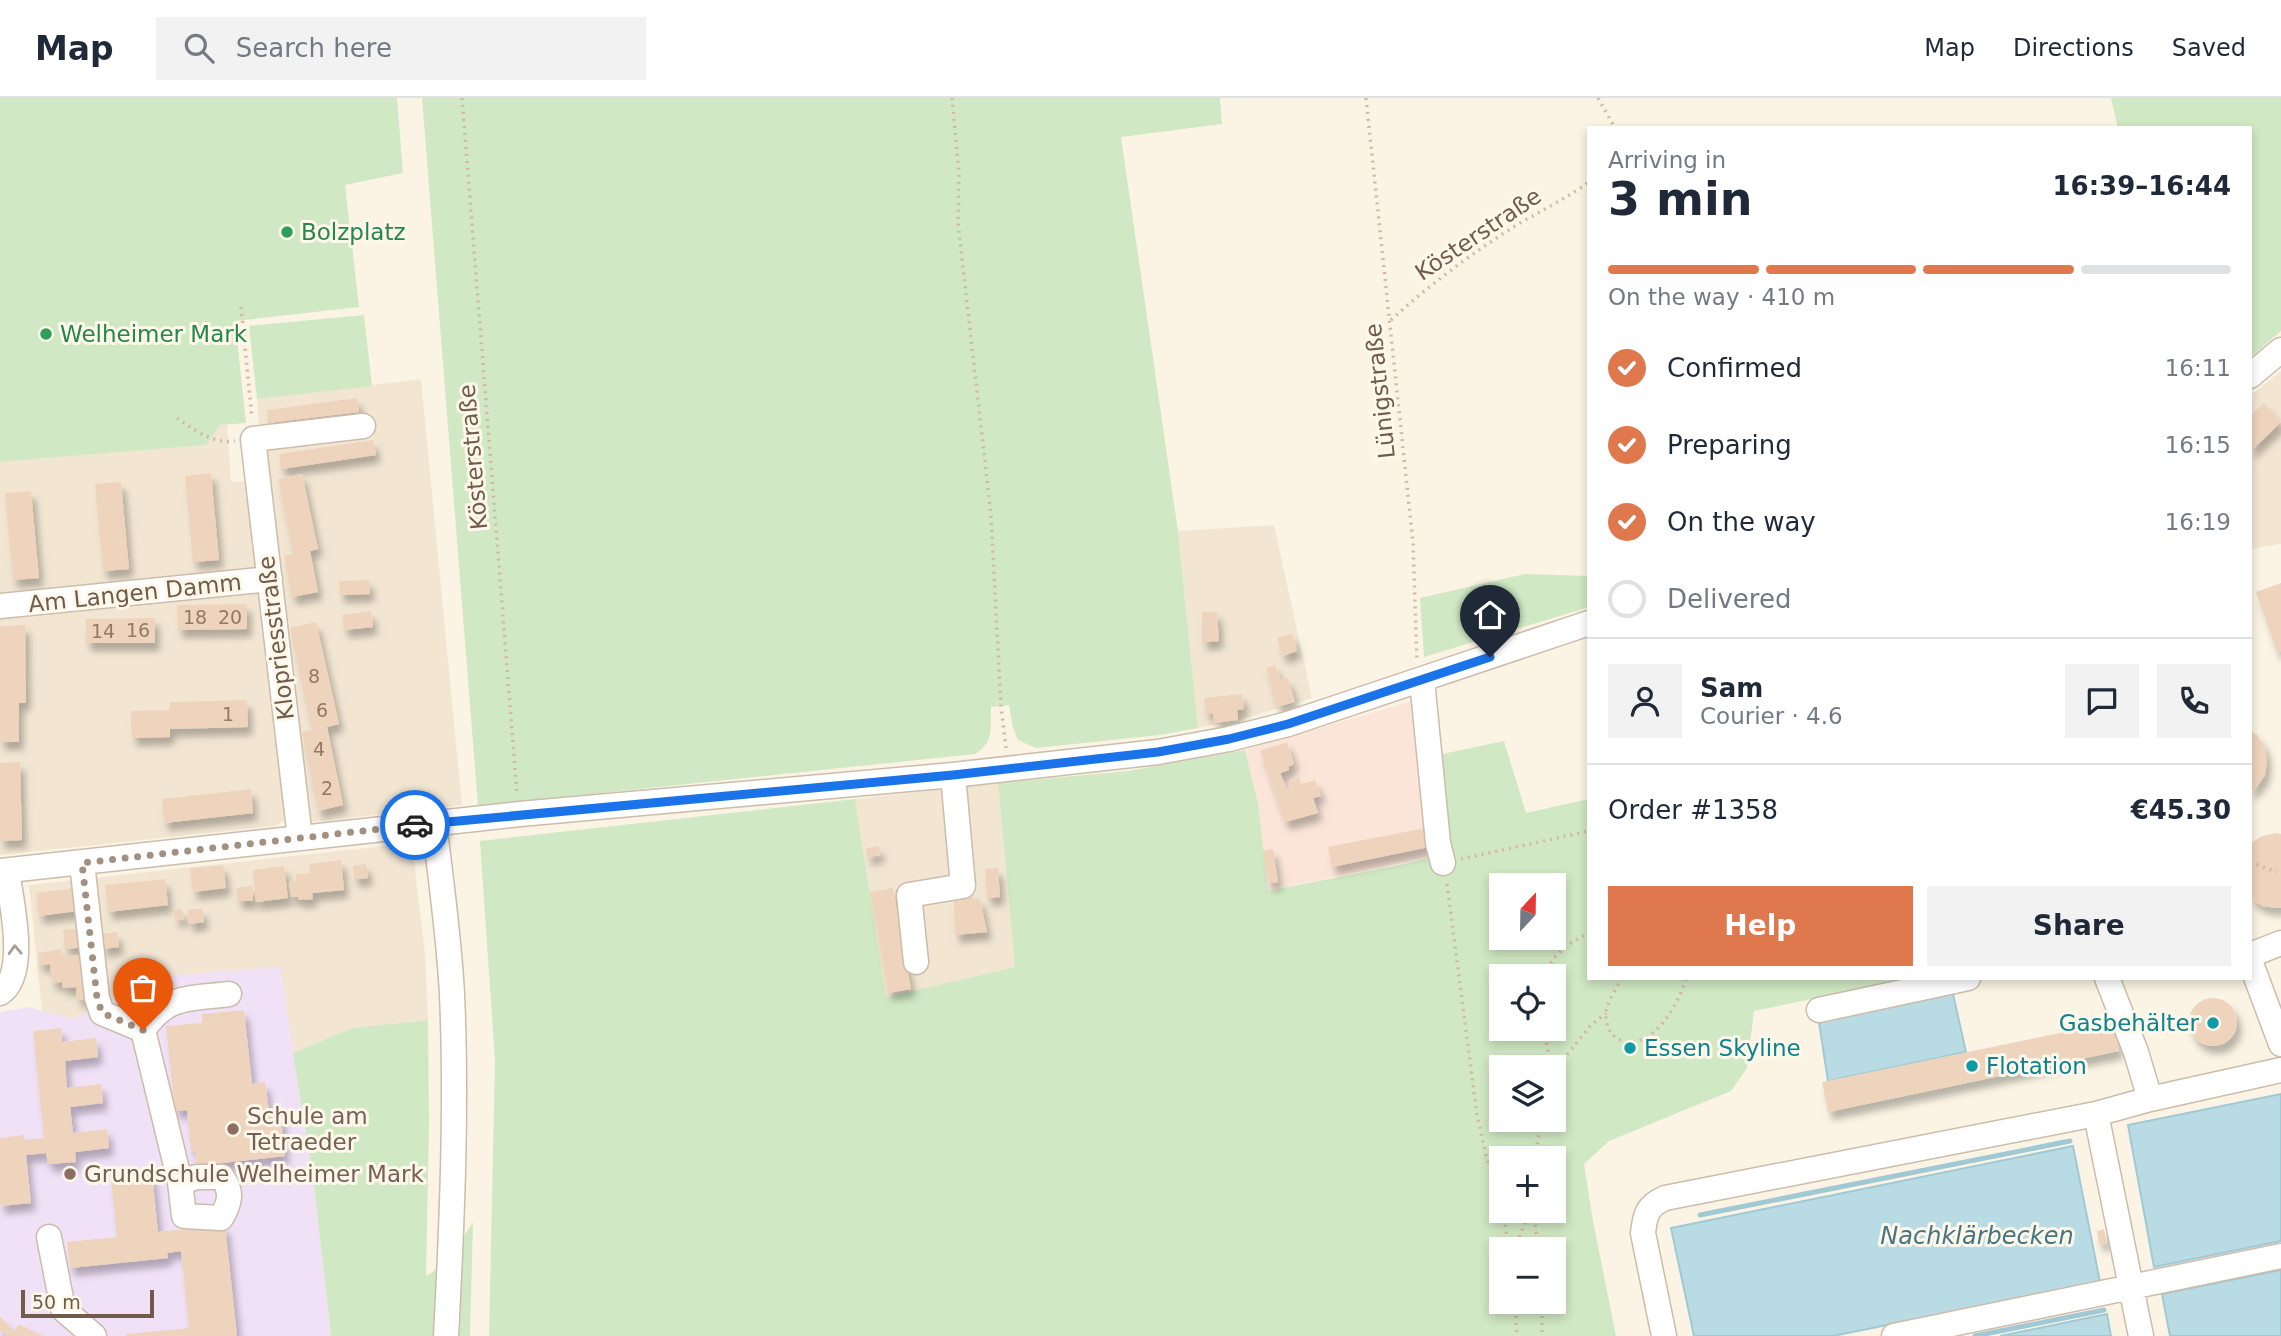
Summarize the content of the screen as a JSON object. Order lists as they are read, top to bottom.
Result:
{
  "streets": {
    "street": ["Am Langen Damm", "Klopriesstraße"],
    "path": ["Kösterstraße", "Lünigstraße"]
  },
  "crossings": [
    ["Kösterstraße", "Lünigstraße"],
    ["Am Langen Damm", "Klopriesstraße"]
  ],
  "water": ["Nachklärbecken"],
  "places": [
    "Bolzplatz",
    "Welheimer Mark",
    "Gasbehälter",
    "Essen Skyline",
    "Flotation",
    "Schule am Tetraeder",
    "Grundschule Welheimer Mark"
  ],
  "house_numbers": [
    "18",
    "20",
    "16",
    "14",
    "8",
    "6",
    "1",
    "4",
    "2"
  ],
  "scale_bar": "50 m",
  "north": "top",
  "page": {
    "header": "Map",
    "search": "Search here",
    "nav": ["Map", "Directions", "Saved"],
    "heading": ["3 min", "Arriving in", "16:39–16:44"],
    "panel": [
      "Sam",
      "Courier · 4.6",
      "Order #1358",
      "€45.30"
    ],
    "bar": "On the way · 410 m",
    "list": [
      ["Confirmed", "16:11"],
      ["Preparing", "16:15"],
      ["On the way", "16:19"],
      "Delivered"
    ],
    "buttons": ["Help", "Share"],
    "map_buttons": ["+", "−"],
    "scale": "50 m"
  }
}
